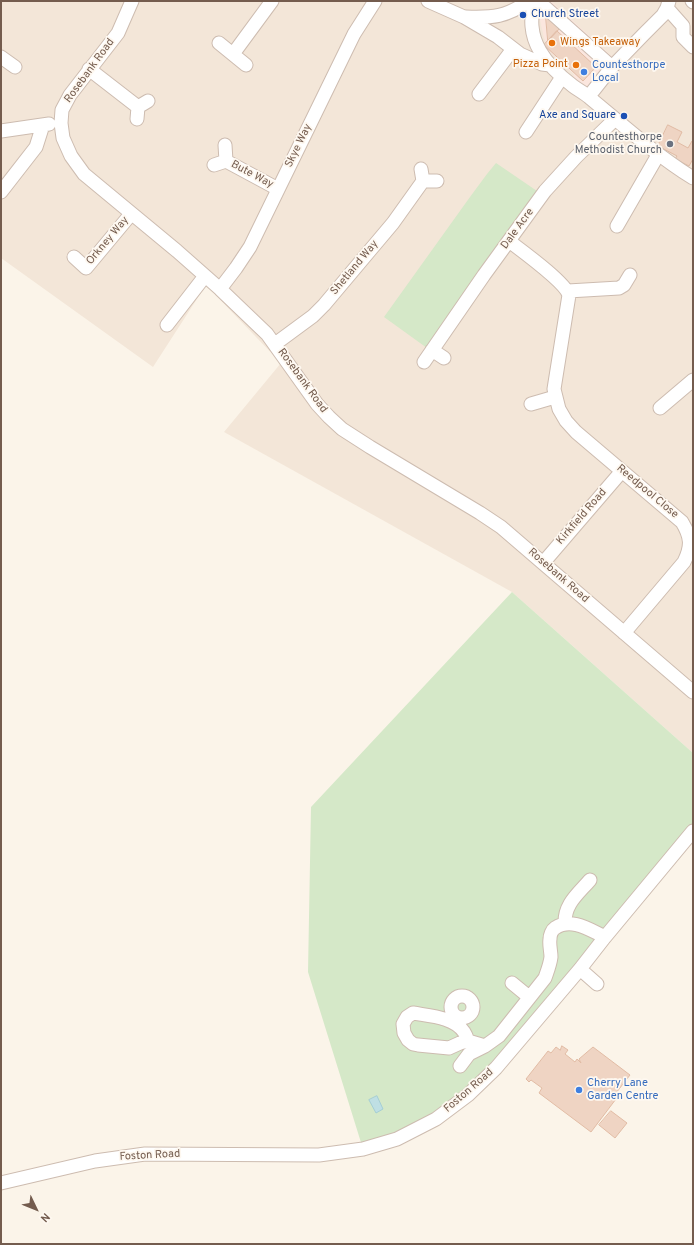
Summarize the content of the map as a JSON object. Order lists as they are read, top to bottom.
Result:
{
  "streets": {
    "street": [
      "Rosebank Road",
      "Skye Way",
      "Bute Way",
      "Dale Acre",
      "Orkney Way",
      "Shetland Way",
      "Reedpool Close",
      "Kirkfield Road",
      "Foston Road"
    ]
  },
  "crossings": [
    ["Rosebank Road", "Skye Way"],
    ["Rosebank Road", "Orkney Way"],
    ["Rosebank Road", "Shetland Way"],
    ["Rosebank Road", "Reedpool Close"],
    ["Rosebank Road", "Kirkfield Road"],
    ["Skye Way", "Bute Way"],
    ["Reedpool Close", "Kirkfield Road"]
  ],
  "places": [
    "Church Street",
    "Wings Takeaway",
    "Pizza Point",
    "Countesthorpe Local",
    "Axe and Square",
    "Countesthorpe Methodist Church",
    "Cherry Lane Garden Centre"
  ],
  "north": "bottom right"
}
